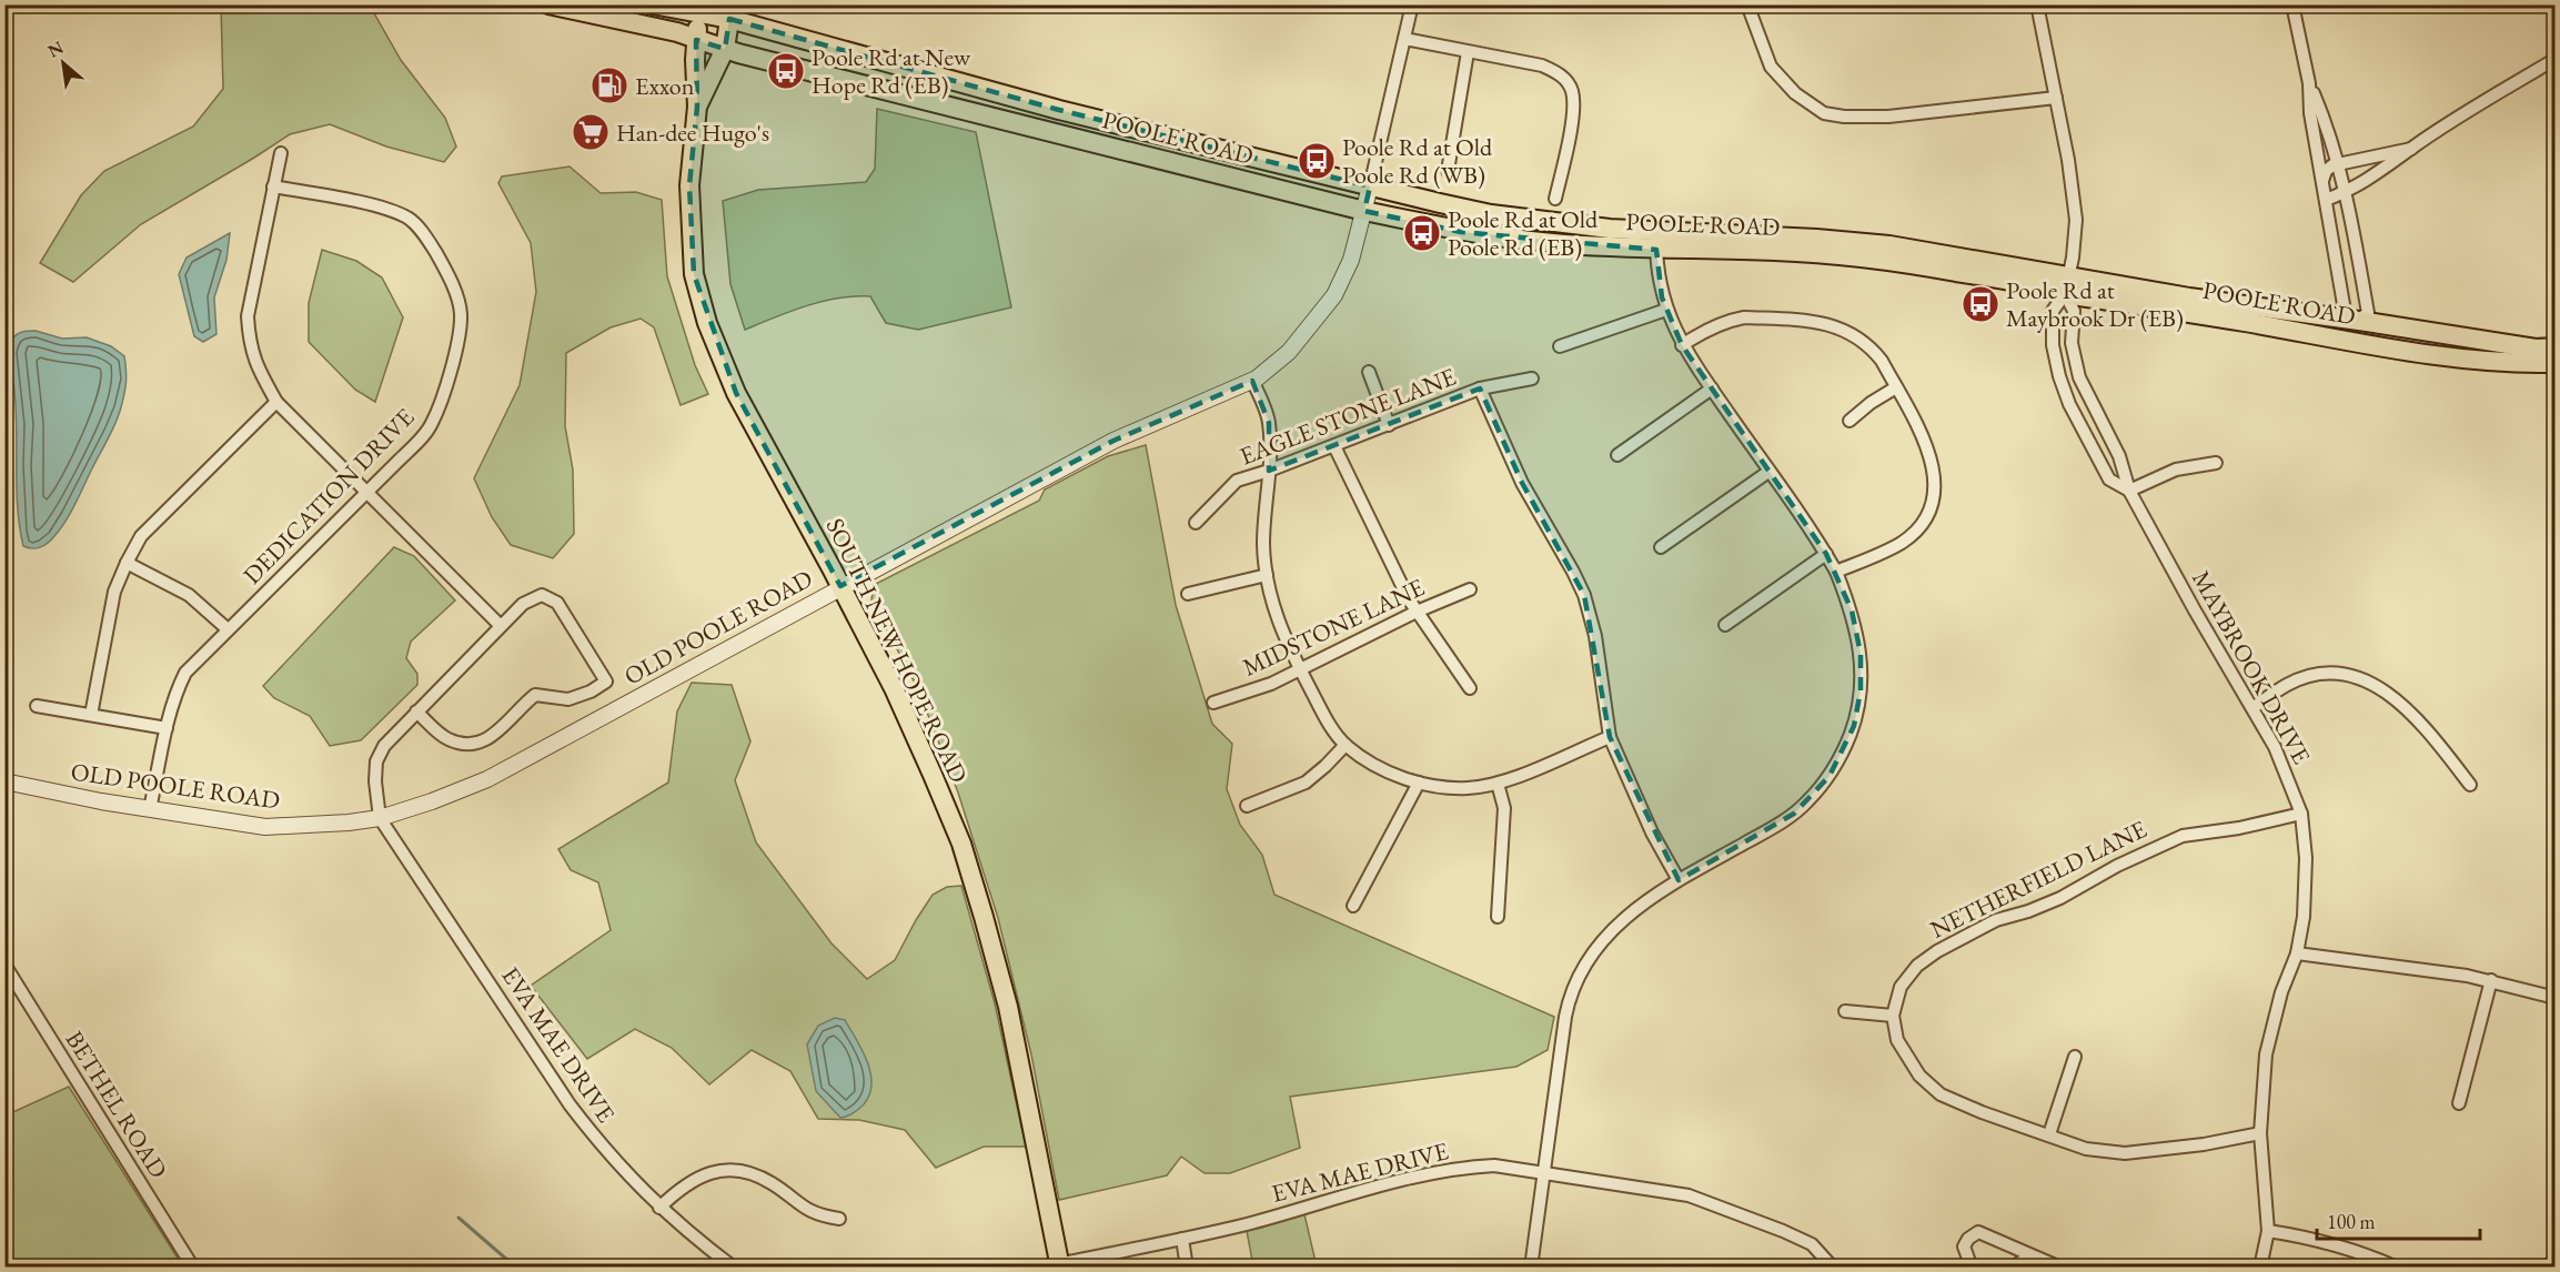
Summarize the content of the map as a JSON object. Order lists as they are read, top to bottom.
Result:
{
  "streets": {
    "main road": ["POOLE ROAD", "SOUTH NEW HOPE ROAD"],
    "street": [
      "EAGLE STONE LANE",
      "DEDICATION DRIVE",
      "OLD POOLE ROAD",
      "MIDSTONE LANE",
      "MAYBROOK DRIVE",
      "NETHERFIELD LANE",
      "EVA MAE DRIVE",
      "BETHEL ROAD"
    ]
  },
  "crossings": [
    ["POOLE ROAD", "OLD POOLE ROAD"],
    ["POOLE ROAD", "SOUTH NEW HOPE ROAD"],
    ["POOLE ROAD", "MAYBROOK DRIVE"],
    ["DEDICATION DRIVE", "OLD POOLE ROAD"],
    ["OLD POOLE ROAD", "SOUTH NEW HOPE ROAD"],
    ["OLD POOLE ROAD", "EVA MAE DRIVE"],
    ["SOUTH NEW HOPE ROAD", "EVA MAE DRIVE"],
    ["MAYBROOK DRIVE", "NETHERFIELD LANE"]
  ],
  "places": {
    "bus stop": [
      "Poole Rd at New Hope Rd (EB)",
      "Poole Rd at Old Poole Rd (WB)",
      "Poole Rd at Old Poole Rd (EB)",
      "Poole Rd at Maybrook Dr (EB)"
    ],
    "fuel station": ["Exxon"],
    "supermarket": ["Han-dee Hugo's"]
  },
  "scale_bar": "100 m",
  "north": "top left"
}
